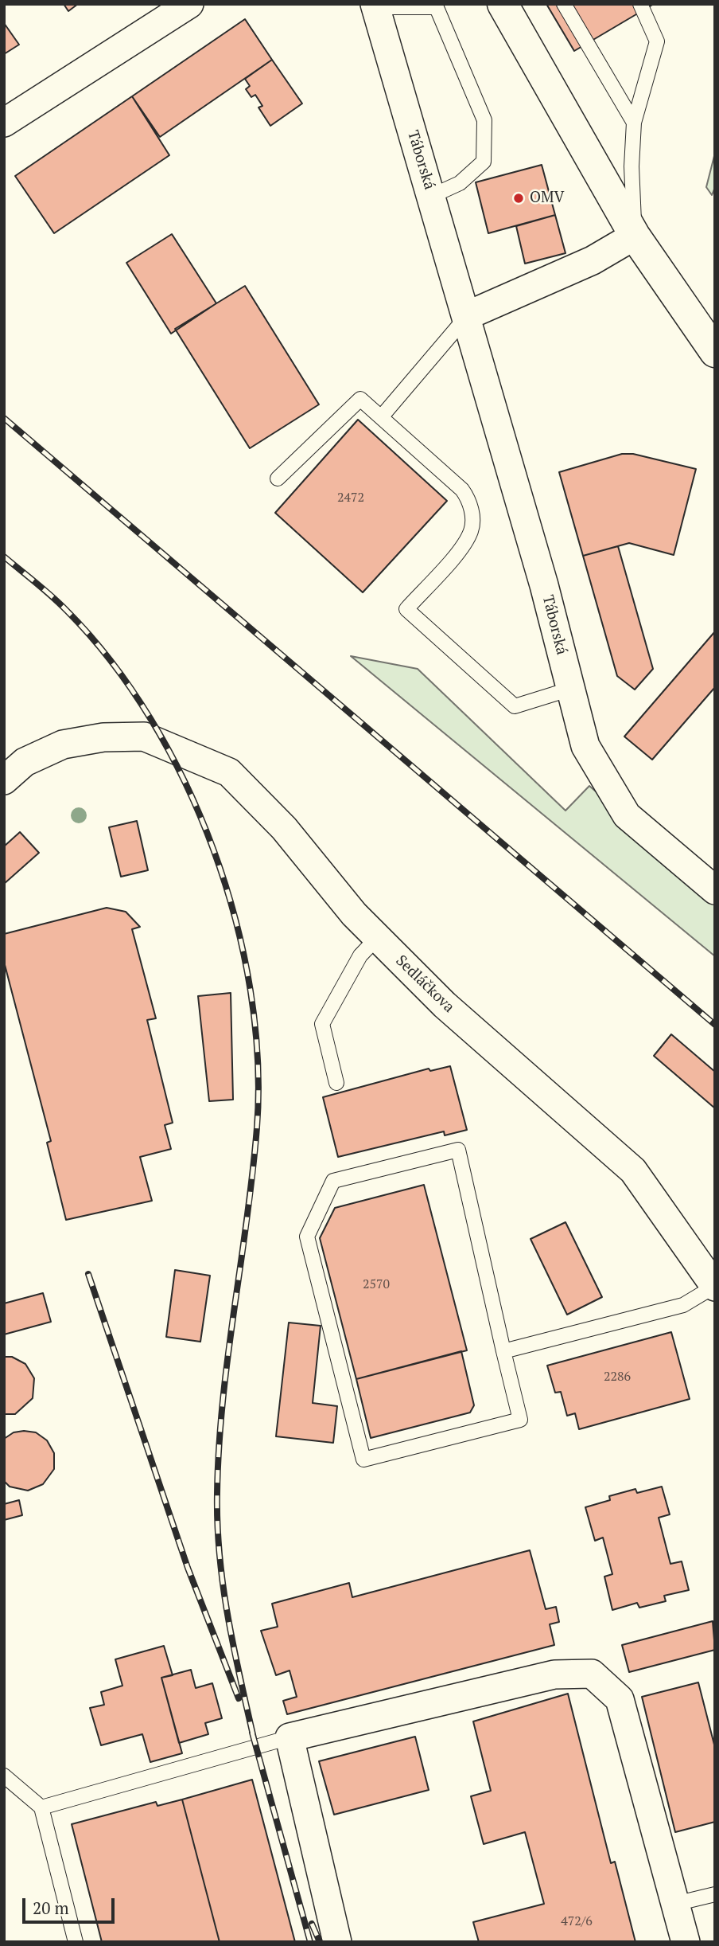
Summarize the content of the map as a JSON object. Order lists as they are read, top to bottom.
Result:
{
  "streets": {
    "street": ["Táborská", "Sedláčkova"]
  },
  "places": ["OMV"],
  "house_numbers": [
    "2472",
    "2570",
    "2286",
    "472/6"
  ],
  "scale_bar": "20 m"
}
